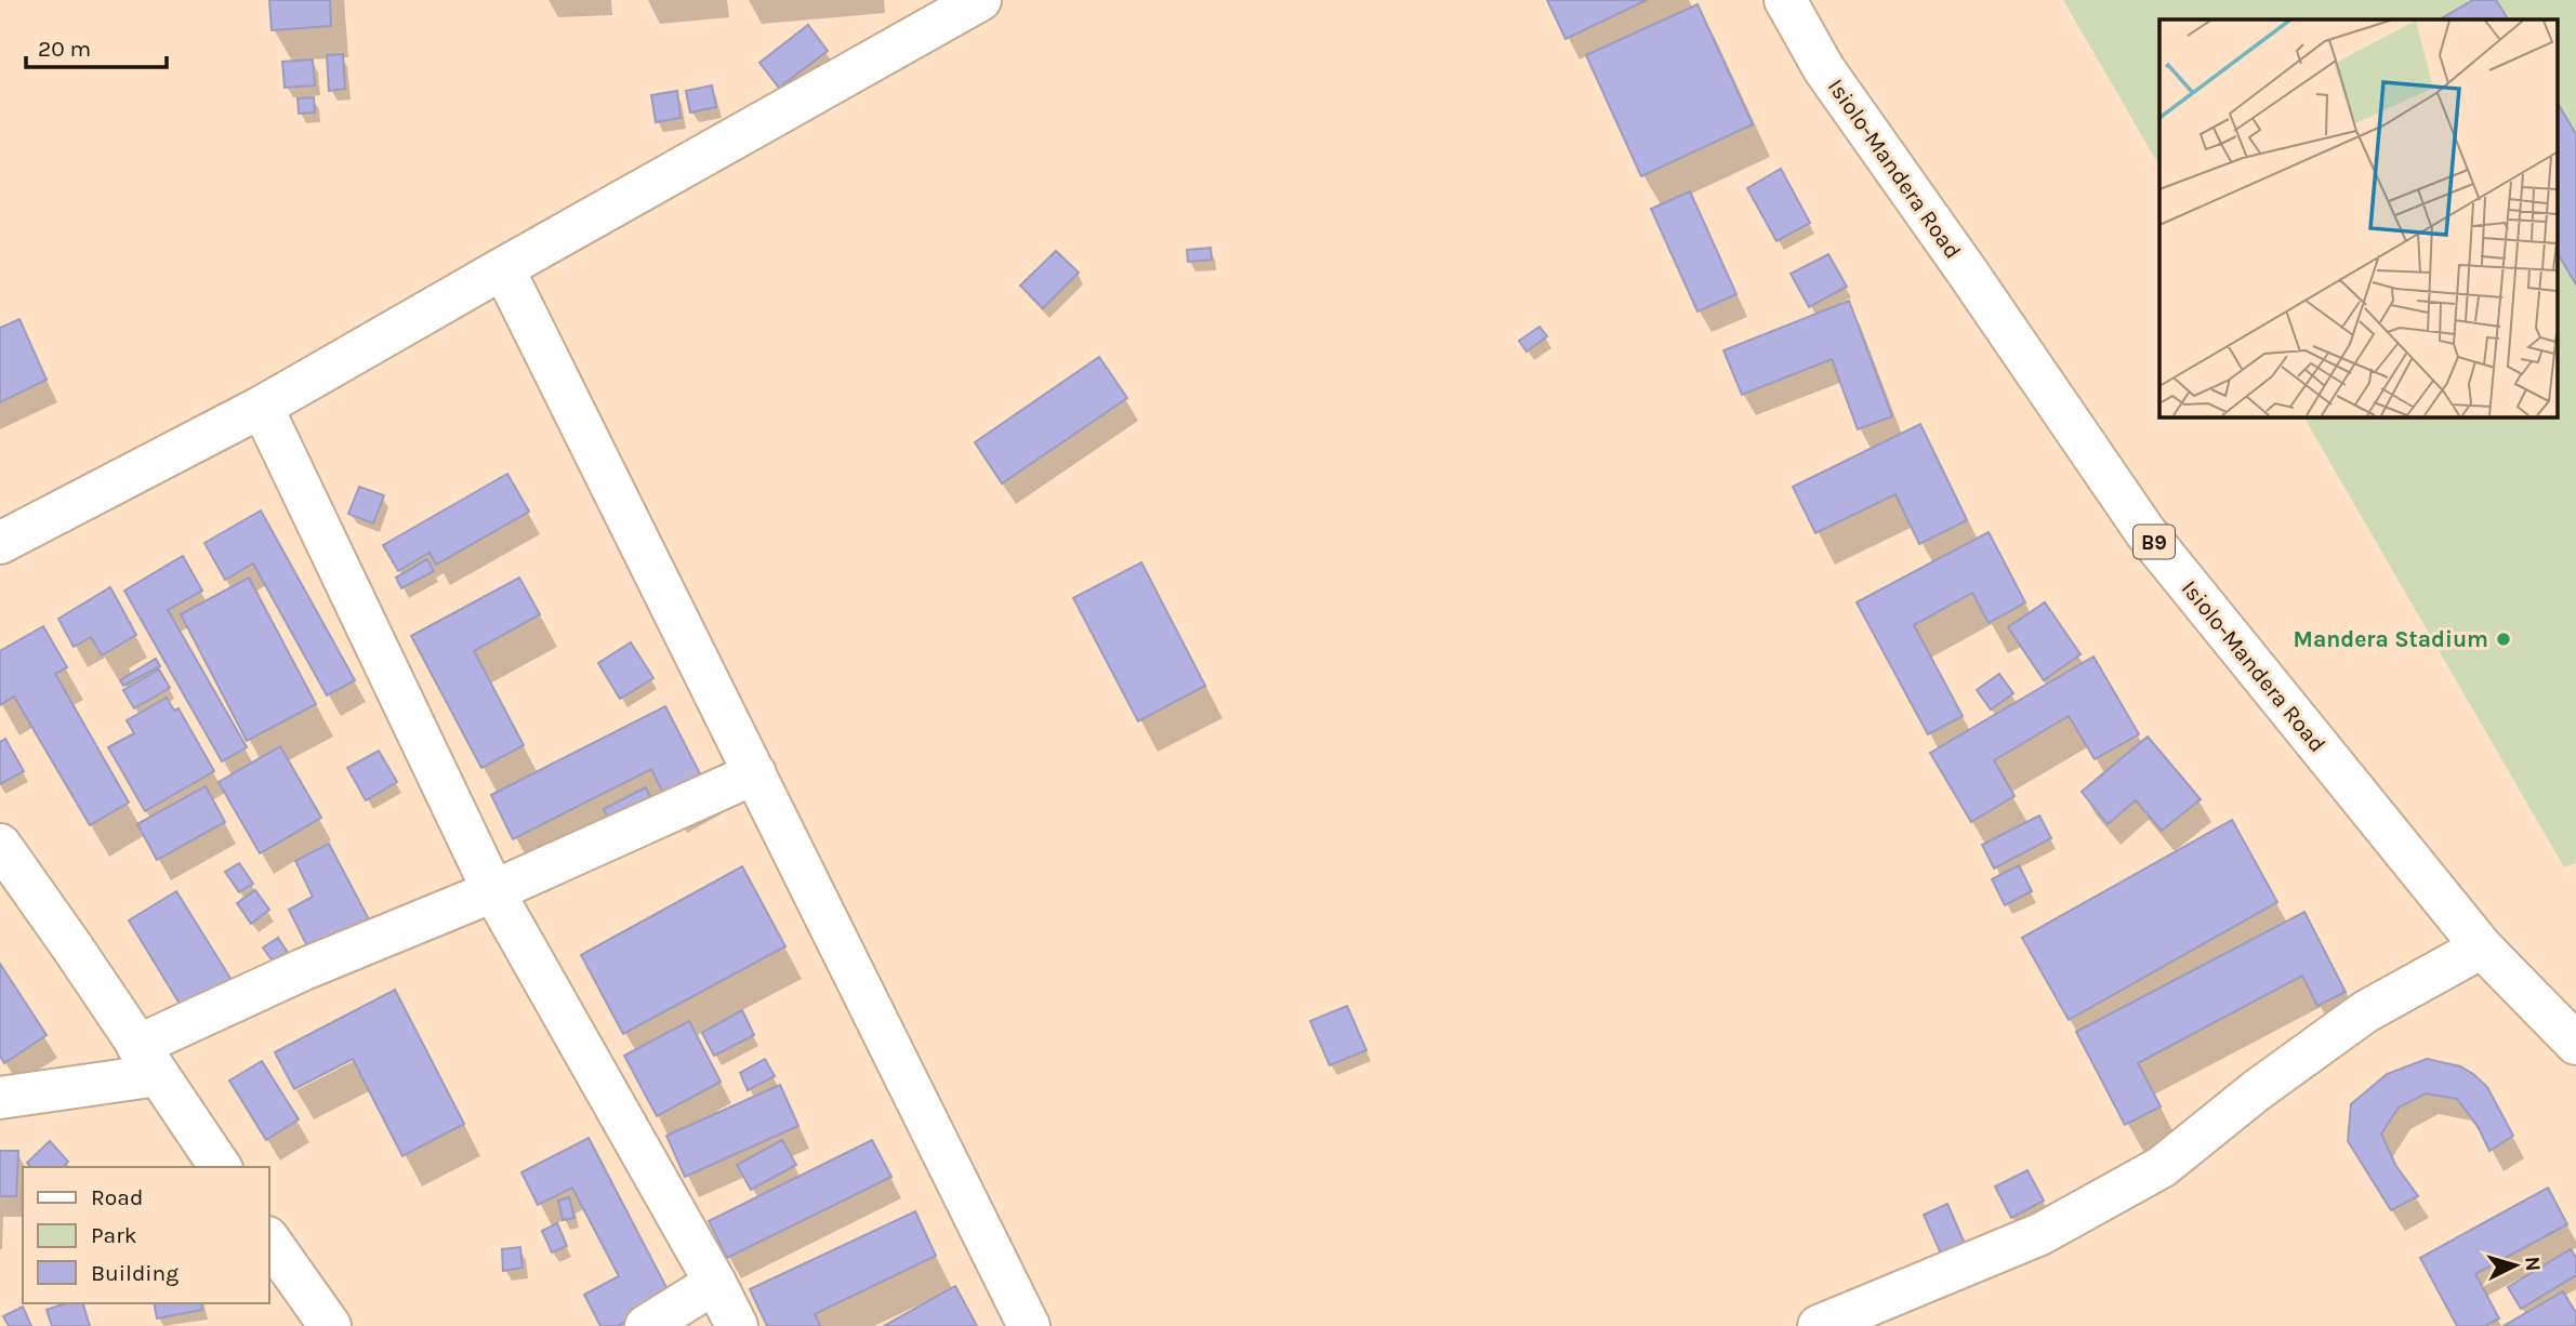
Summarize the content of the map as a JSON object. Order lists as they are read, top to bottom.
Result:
{
  "streets": {
    "main road": ["Isiolo-Mandera Road", "B9"]
  },
  "places": ["Mandera Stadium"],
  "legend": ["Road", "Park", "Building"],
  "scale_bar": "20 m",
  "north": "right"
}
